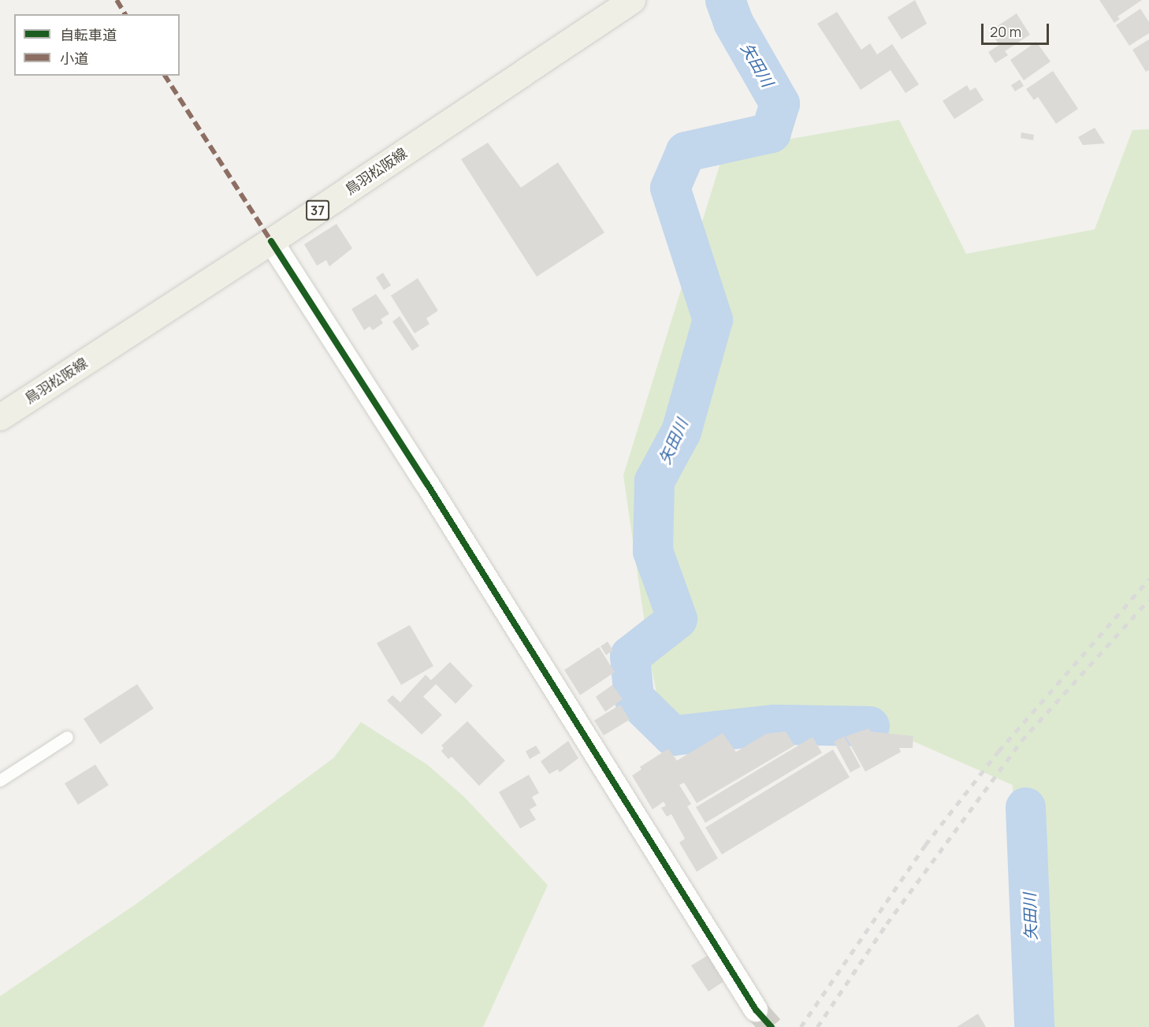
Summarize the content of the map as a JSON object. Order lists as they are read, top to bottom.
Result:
{
  "streets": {
    "main road": ["鳥羽松阪線", "37"]
  },
  "water": ["矢田川"],
  "legend": ["自転車道", "小道"],
  "scale_bar": "20 m"
}
